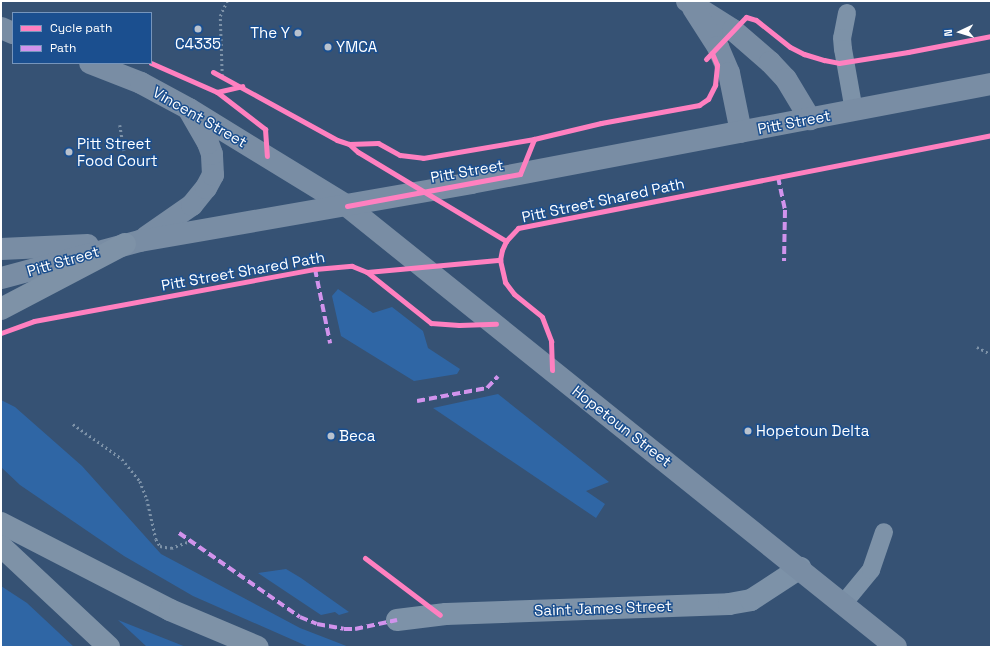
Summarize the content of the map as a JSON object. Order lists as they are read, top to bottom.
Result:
{
  "streets": {
    "main road": ["Vincent Street", "Pitt Street", "Hopetoun Street"],
    "street": ["Saint James Street"],
    "cycle path": ["Pitt Street Shared Path"]
  },
  "crossings": [
    ["Vincent Street", "Pitt Street"],
    ["Vincent Street", "Hopetoun Street"],
    ["Pitt Street", "Hopetoun Street"],
    ["Hopetoun Street", "Saint James Street"]
  ],
  "places": [
    "C4335",
    "The Y",
    "YMCA",
    "Pitt Street Food Court",
    "Hopetoun Delta",
    "Beca"
  ],
  "legend": ["Cycle path", "Path"],
  "north": "left"
}
